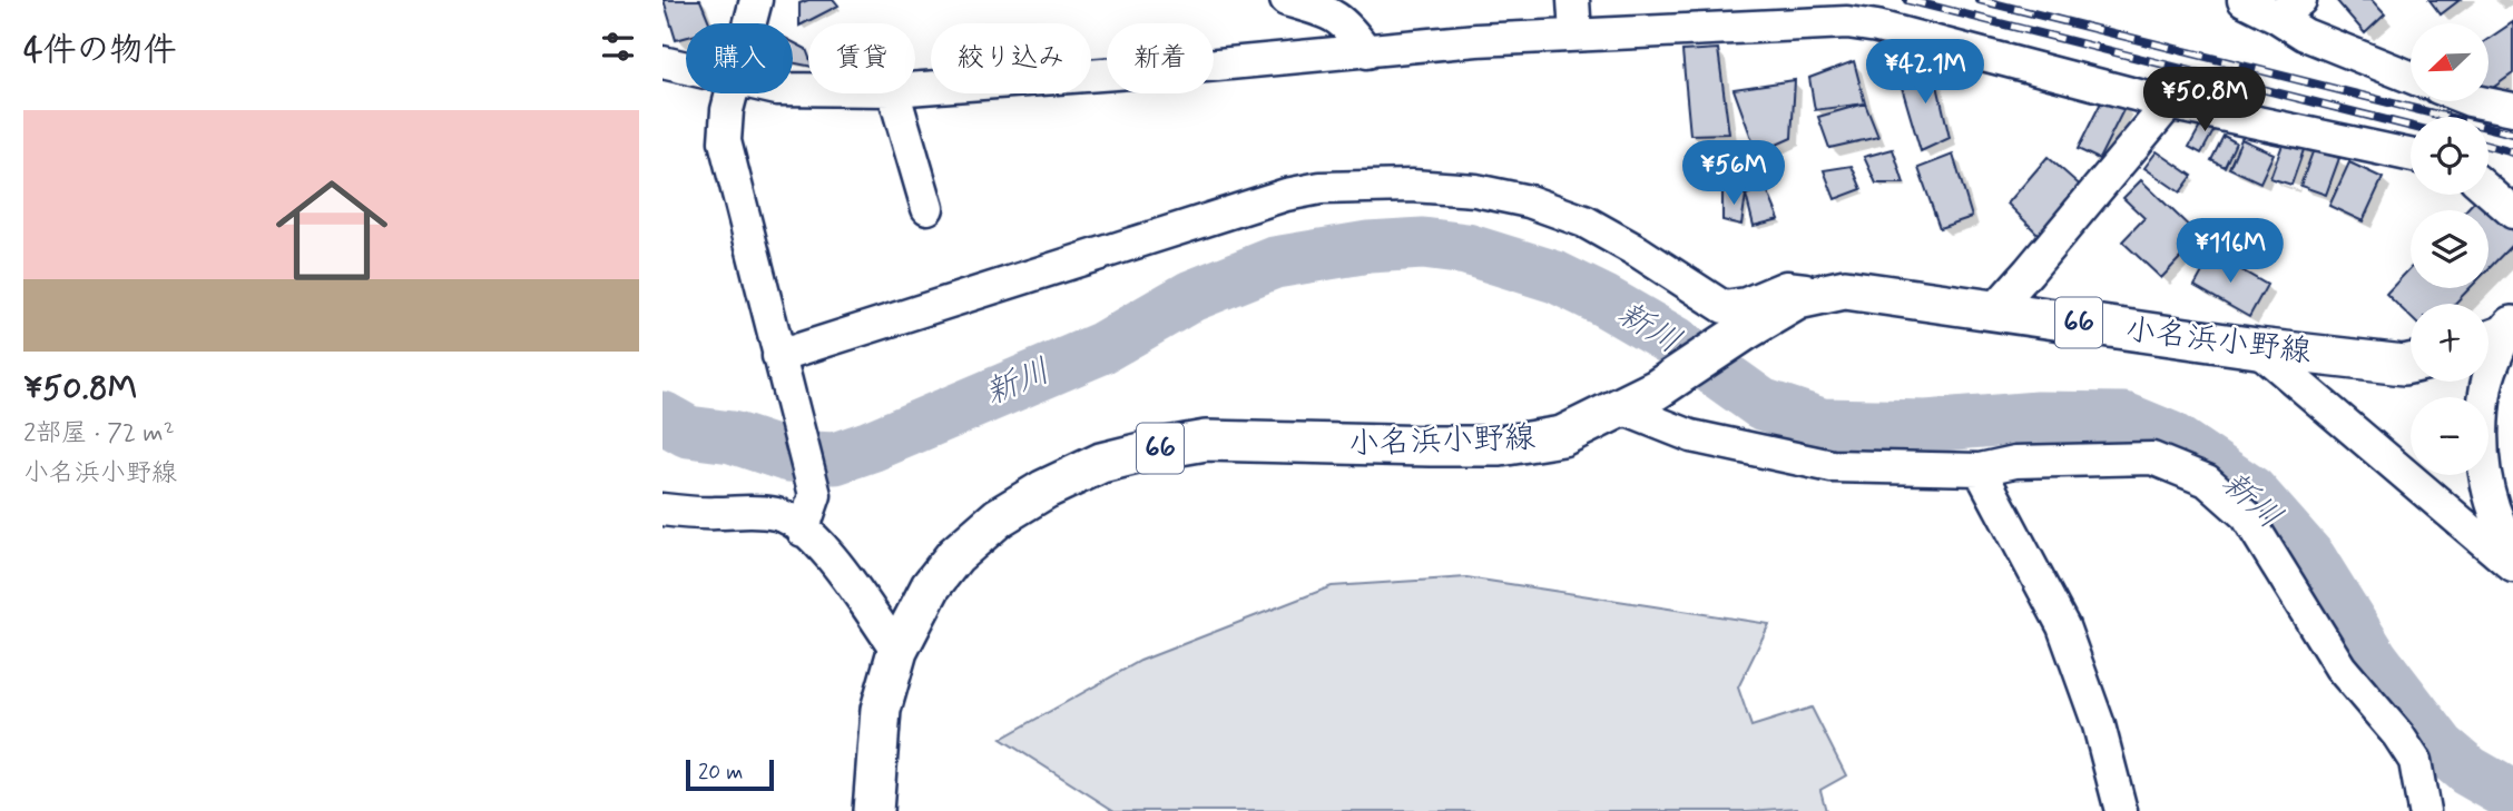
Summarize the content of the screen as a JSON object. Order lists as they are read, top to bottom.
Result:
{
  "streets": {
    "main road": ["66", "小名浜小野線"]
  },
  "water": ["新川"],
  "scale_bar": "20 m",
  "north": "bottom left",
  "page": {
    "heading": "4件の物件",
    "map_buttons": ["+", "−"],
    "chip": [
      "購入",
      "賃貸",
      "絞り込み",
      "新着"
    ],
    "price": [
      "¥42.1M",
      "¥50.8M",
      "¥56M",
      "¥116M"
    ],
    "list": [
      {
        "name": "¥50.8M",
        "note": "2部屋 · 72 m² · 小名浜小野線"
      }
    ],
    "scale": "20 m"
  }
}
